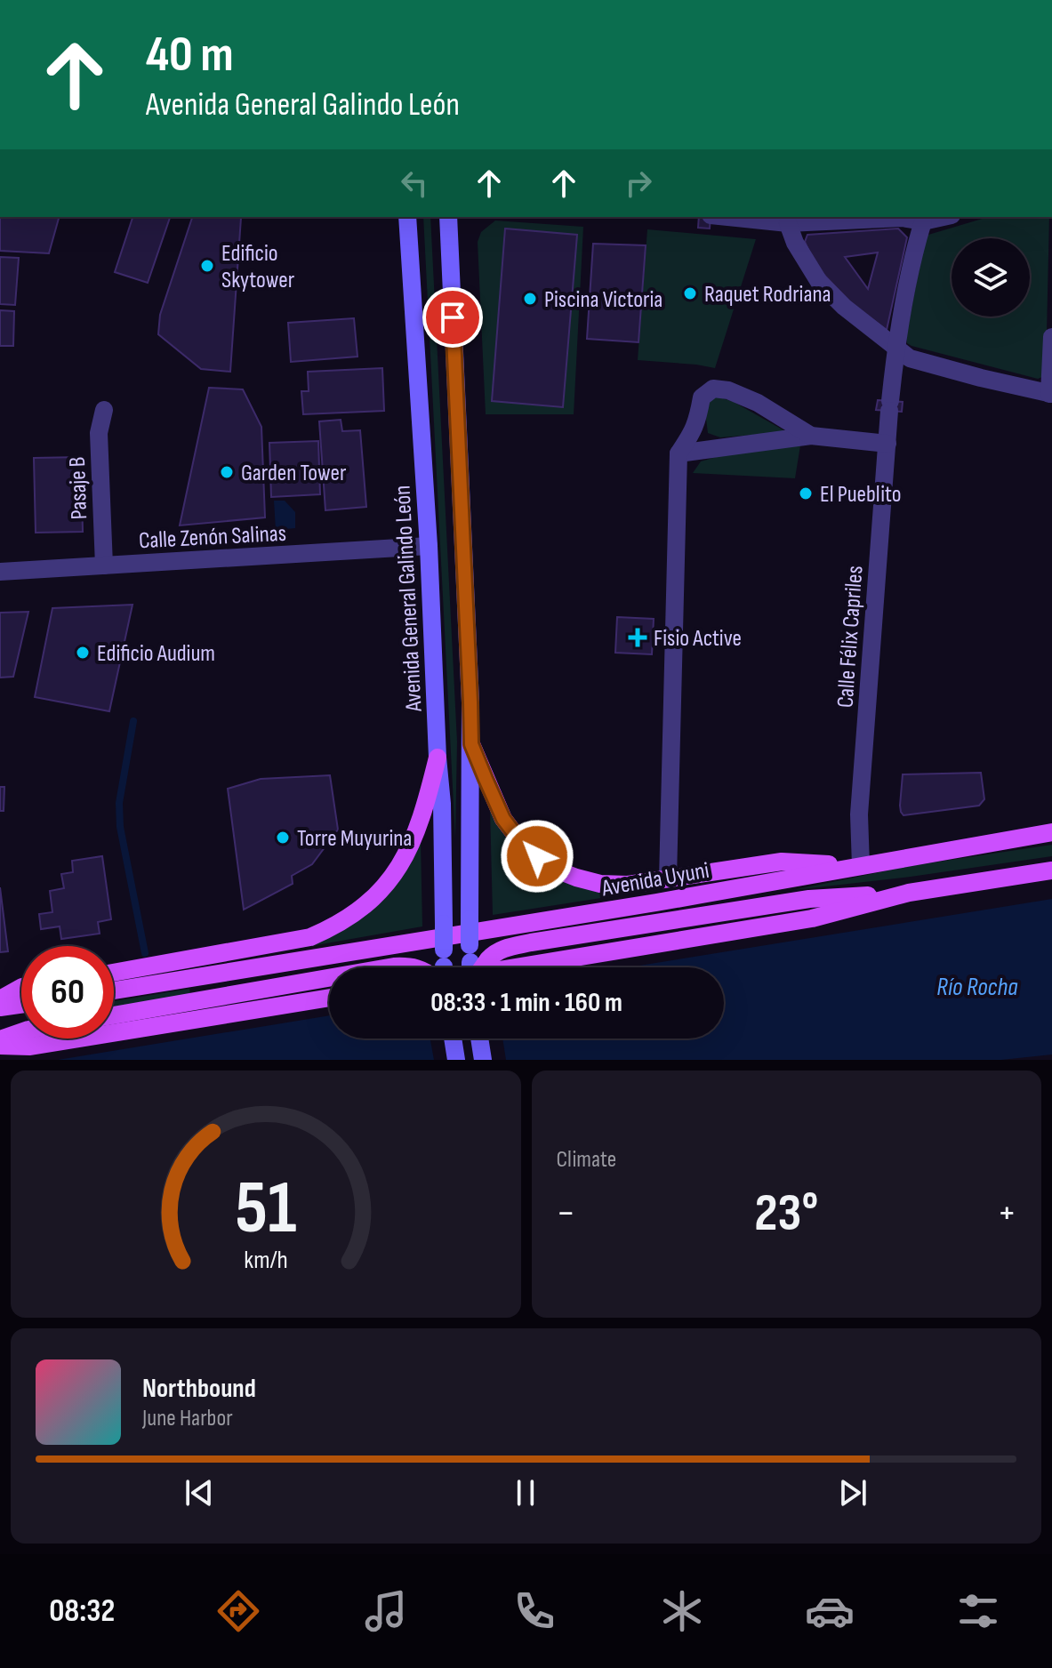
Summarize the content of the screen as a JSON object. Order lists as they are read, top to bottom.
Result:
{
  "streets": {
    "main road": ["Avenida General Galindo León", "Avenida Uyuni"],
    "street": ["Pasaje B", "Calle Zenón Salinas", "Calle Félix Capriles"]
  },
  "crossings": [
    ["Pasaje B", "Calle Zenón Salinas"],
    ["Calle Zenón Salinas", "Avenida General Galindo León"],
    ["Calle Félix Capriles", "Avenida Uyuni"]
  ],
  "water": ["Río Rocha"],
  "places": {
    "other": [
      "Edificio Skytower",
      "Raquet Rodriana",
      "Piscina Victoria",
      "Garden Tower",
      "El Pueblito",
      "Edificio Audium",
      "Torre Muyurina"
    ],
    "health": ["Fisio Active"]
  },
  "page": {
    "turn": ["40 m", "Avenida General Galindo León"],
    "limit": "60",
    "trip": "08:33 · 1 min · 160 m",
    "tile": "Climate",
    "heat": ["−", "23°", "+"],
    "song": ["Northbound", "June Harbor"],
    "tabs": "08:32",
    "gauge": ["51", "km/h"]
  }
}
